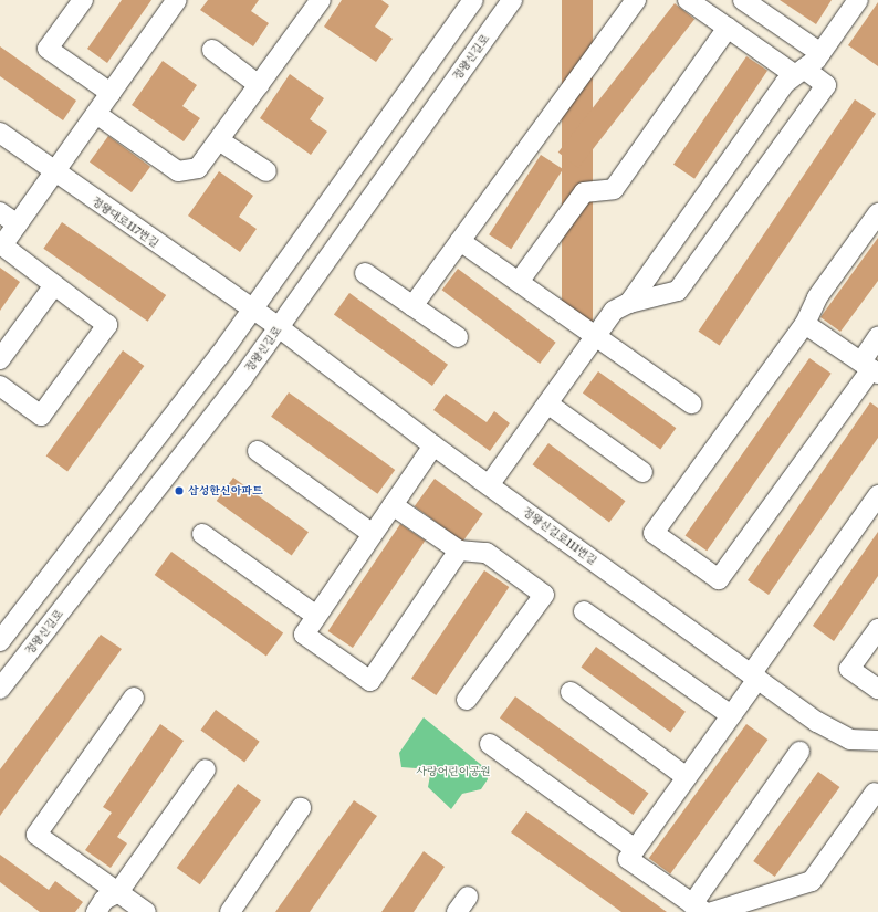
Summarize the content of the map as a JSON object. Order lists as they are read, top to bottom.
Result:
{
  "streets": {
    "street": ["정왕신길로", "정왕대로117번길", "정왕신길로111번길"]
  },
  "crossings": [
    ["정왕신길로", "정왕신길로111번길"],
    ["정왕대로117번길", "정왕신길로111번길"]
  ],
  "parks": ["사랑어린이공원"],
  "places": ["삼성한신아파트"]
}
